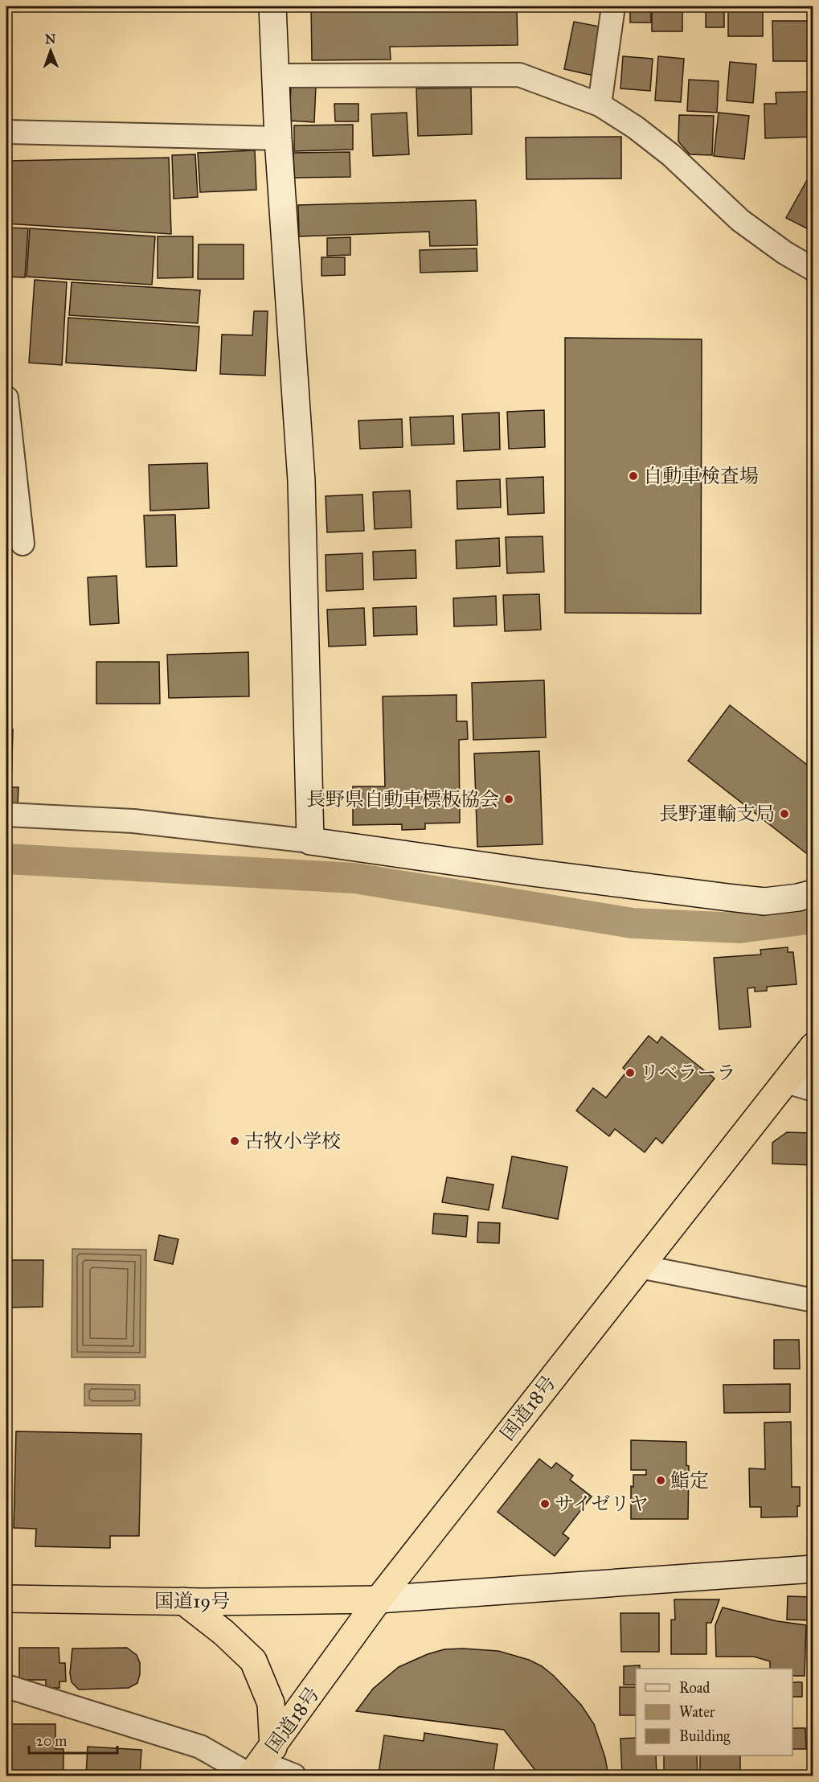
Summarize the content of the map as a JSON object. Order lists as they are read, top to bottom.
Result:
{
  "streets": {
    "highway": ["国道18号", "国道19号"]
  },
  "crossings": [
    ["国道18号", "国道19号"]
  ],
  "places": [
    "自動車検査場",
    "長野県自動車標板協会",
    "長野運輸支局",
    "リベラーラ",
    "古牧小学校",
    "鮨定",
    "サイゼリヤ"
  ],
  "legend": ["Road", "Water", "Building"],
  "scale_bar": "20 m",
  "north": "top"
}
